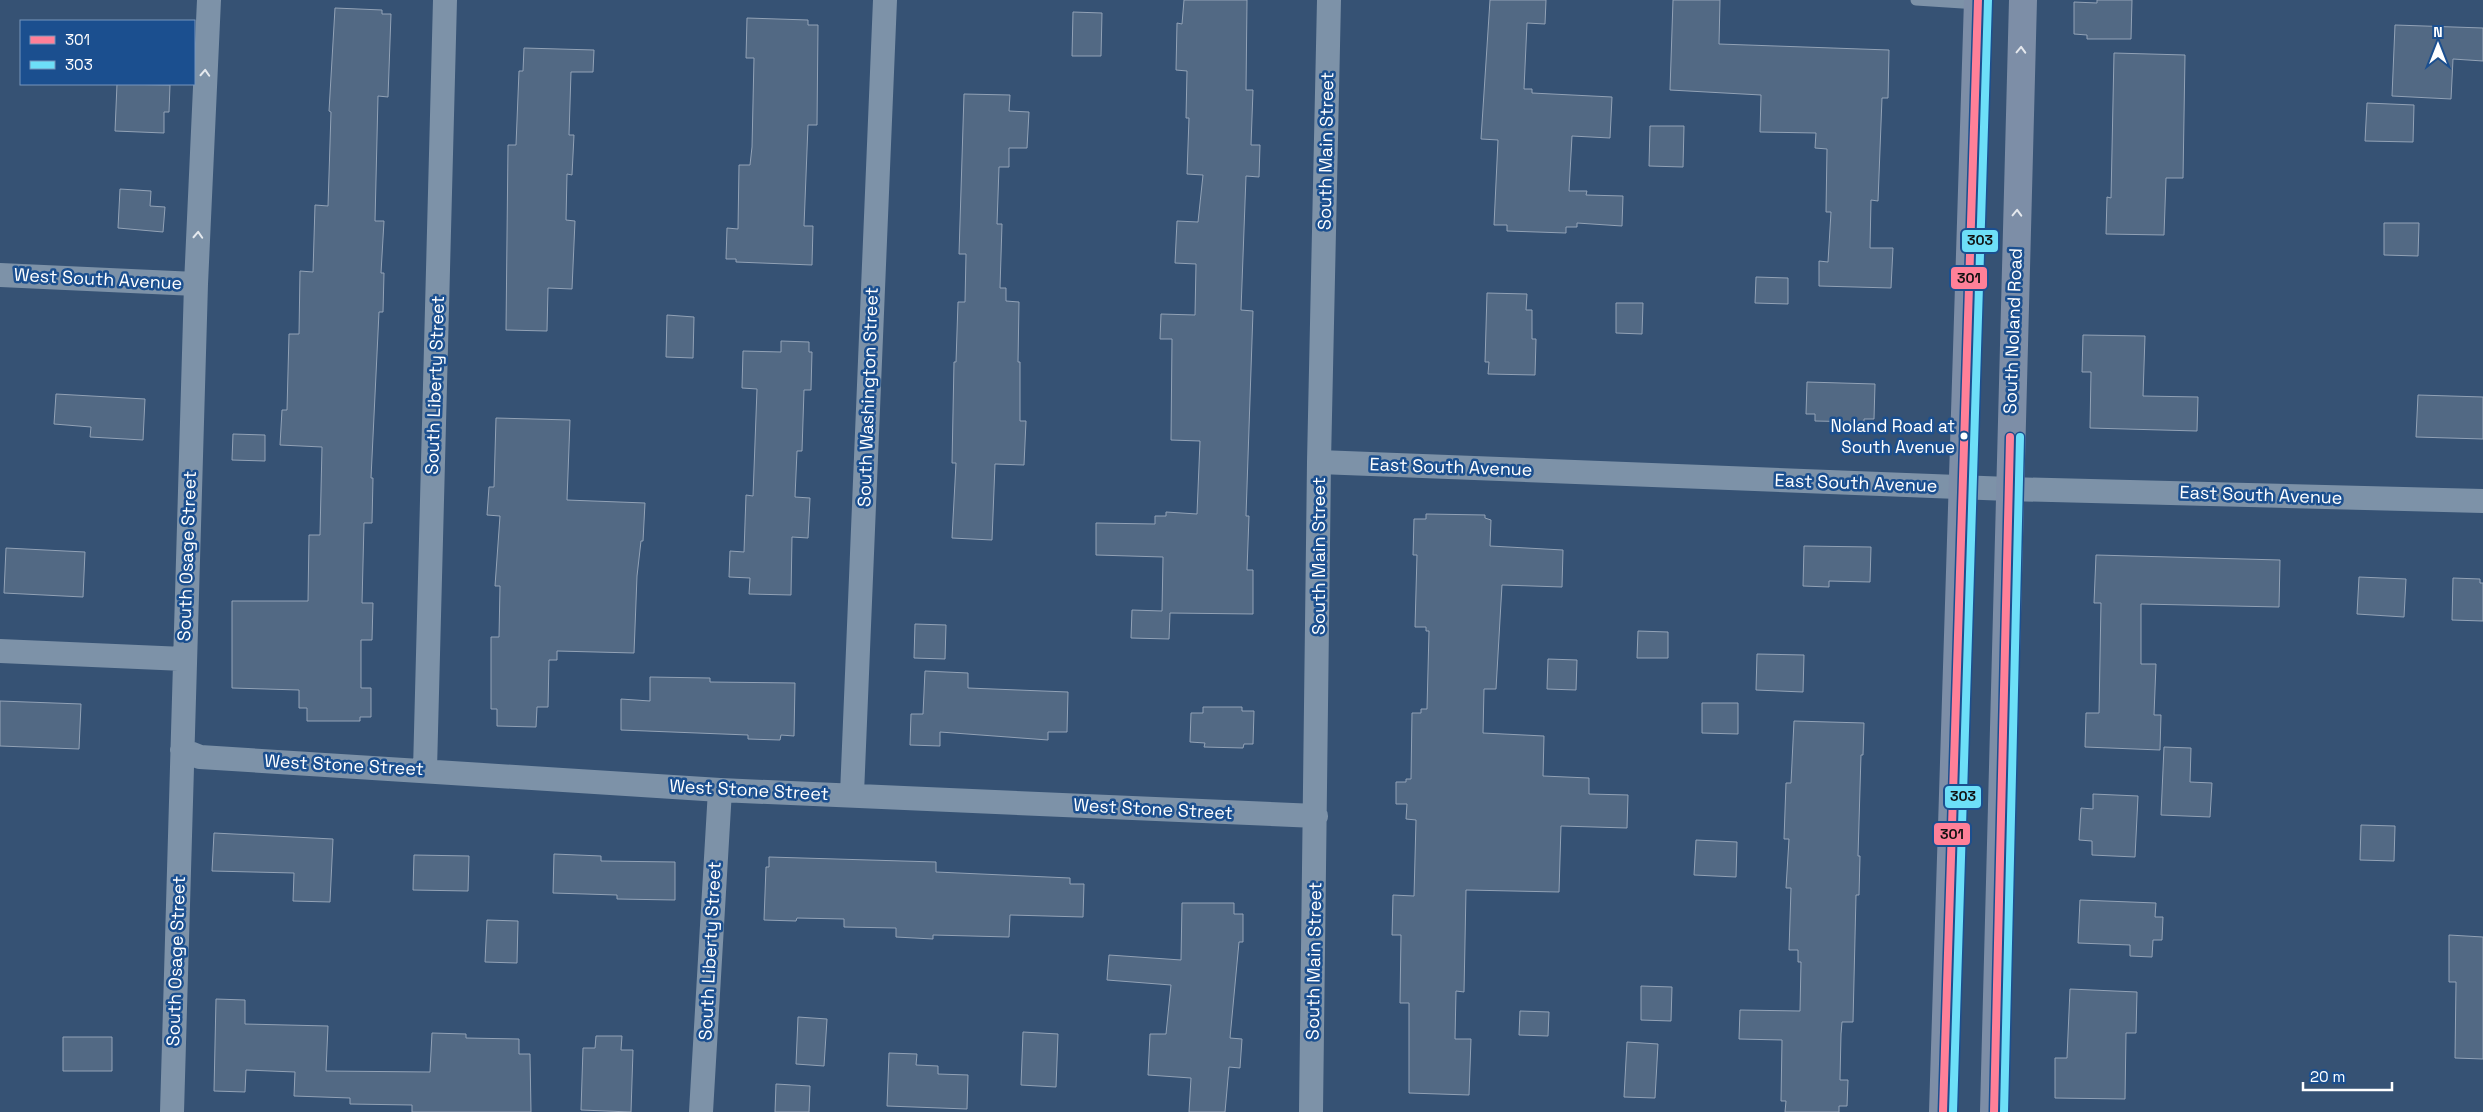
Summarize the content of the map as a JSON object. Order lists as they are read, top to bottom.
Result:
{
  "streets": {
    "main road": ["South Noland Road"],
    "street": [
      "South Main Street",
      "West South Avenue",
      "South Liberty Street",
      "South Washington Street",
      "East South Avenue",
      "South Osage Street",
      "West Stone Street"
    ]
  },
  "crossings": [
    ["South Main Street", "East South Avenue"],
    ["South Main Street", "West Stone Street"],
    ["West South Avenue", "South Osage Street"],
    ["South Noland Road", "East South Avenue"],
    ["South Liberty Street", "West Stone Street"],
    ["South Washington Street", "West Stone Street"],
    ["South Osage Street", "West Stone Street"]
  ],
  "places": ["Noland Road at South Avenue"],
  "lines": ["transit line 301", "transit line 303"],
  "legend": ["301", "303"],
  "scale_bar": "20 m",
  "north": "top"
}
